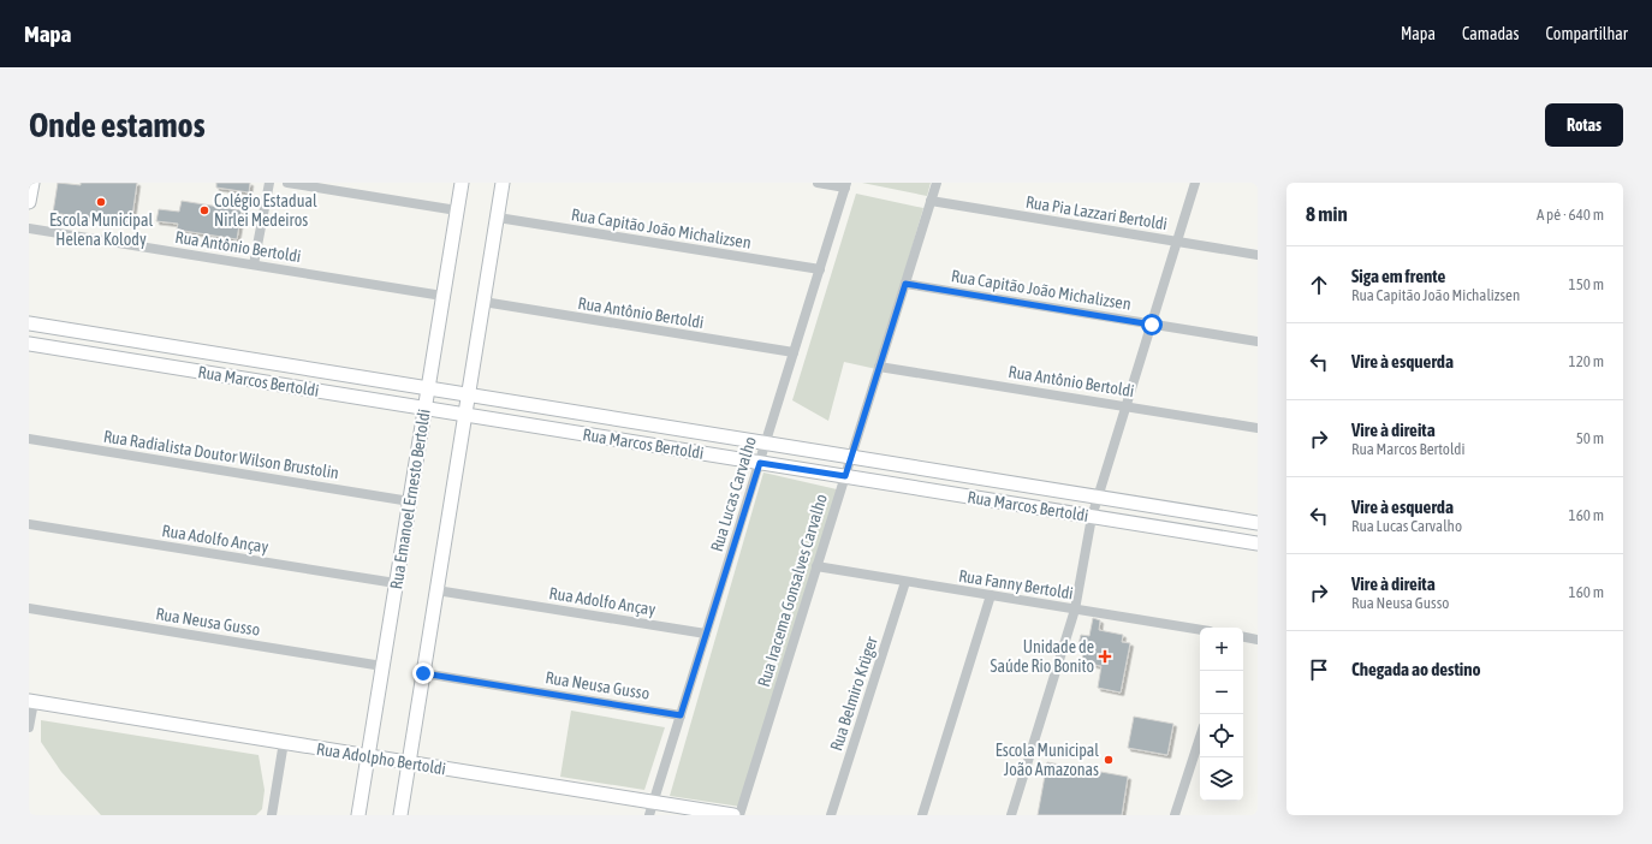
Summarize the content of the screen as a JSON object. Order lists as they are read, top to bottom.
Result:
{
  "streets": {
    "street": [
      "Rua Pia Lazzari Bertoldi",
      "Rua Capitão João Michalizsen",
      "Rua Antônio Bertoldi",
      "Rua Marcos Bertoldi",
      "Rua Radialista Doutor Wilson Brustolin",
      "Rua Lucas Carvalho",
      "Rua Emanoel Ernesto Bertoldi",
      "Rua Adolfo Ançay",
      "Rua Fanny Bertoldi",
      "Rua Iracema Gonsalves Carvalho",
      "Rua Neusa Gusso",
      "Rua Belmiro Krüger",
      "Rua Adolpho Bertoldi"
    ]
  },
  "crossings": [
    ["Rua Pia Lazzari Bertoldi", "Rua Iracema Gonsalves Carvalho"],
    ["Rua Capitão João Michalizsen", "Rua Lucas Carvalho"],
    ["Rua Capitão João Michalizsen", "Rua Iracema Gonsalves Carvalho"],
    ["Rua Antônio Bertoldi", "Rua Lucas Carvalho"],
    ["Rua Antônio Bertoldi", "Rua Emanoel Ernesto Bertoldi"],
    ["Rua Antônio Bertoldi", "Rua Iracema Gonsalves Carvalho"],
    ["Rua Marcos Bertoldi", "Rua Lucas Carvalho"],
    ["Rua Marcos Bertoldi", "Rua Emanoel Ernesto Bertoldi"],
    ["Rua Marcos Bertoldi", "Rua Iracema Gonsalves Carvalho"],
    ["Rua Radialista Doutor Wilson Brustolin", "Rua Emanoel Ernesto Bertoldi"],
    ["Rua Lucas Carvalho", "Rua Adolfo Ançay"],
    ["Rua Lucas Carvalho", "Rua Neusa Gusso"],
    ["Rua Lucas Carvalho", "Rua Adolpho Bertoldi"],
    ["Rua Emanoel Ernesto Bertoldi", "Rua Adolfo Ançay"],
    ["Rua Emanoel Ernesto Bertoldi", "Rua Neusa Gusso"],
    ["Rua Emanoel Ernesto Bertoldi", "Rua Adolpho Bertoldi"],
    ["Rua Fanny Bertoldi", "Rua Iracema Gonsalves Carvalho"],
    ["Rua Fanny Bertoldi", "Rua Belmiro Krüger"]
  ],
  "places": {
    "other": ["Escola Municipal Helena Kolody", "Colégio Estadual Nirlei Medeiros", "Escola Municipal João Amazonas"],
    "health": ["Unidade de Saúde Rio Bonito"]
  },
  "page": {
    "header": "Mapa",
    "nav": ["Mapa", "Camadas", "Compartilhar"],
    "buttons": "Rotas",
    "title": "Onde estamos",
    "heading": ["8 min", "A pé · 640 m"],
    "list": [
      ["Siga em frente", "Rua Capitão João Michalizsen", "150 m"],
      ["Vire à esquerda", "120 m"],
      ["Vire à direita", "Rua Marcos Bertoldi", "50 m"],
      ["Vire à esquerda", "Rua Lucas Carvalho", "160 m"],
      ["Vire à direita", "Rua Neusa Gusso", "160 m"],
      "Chegada ao destino"
    ],
    "map_buttons": ["+", "−"]
  }
}
